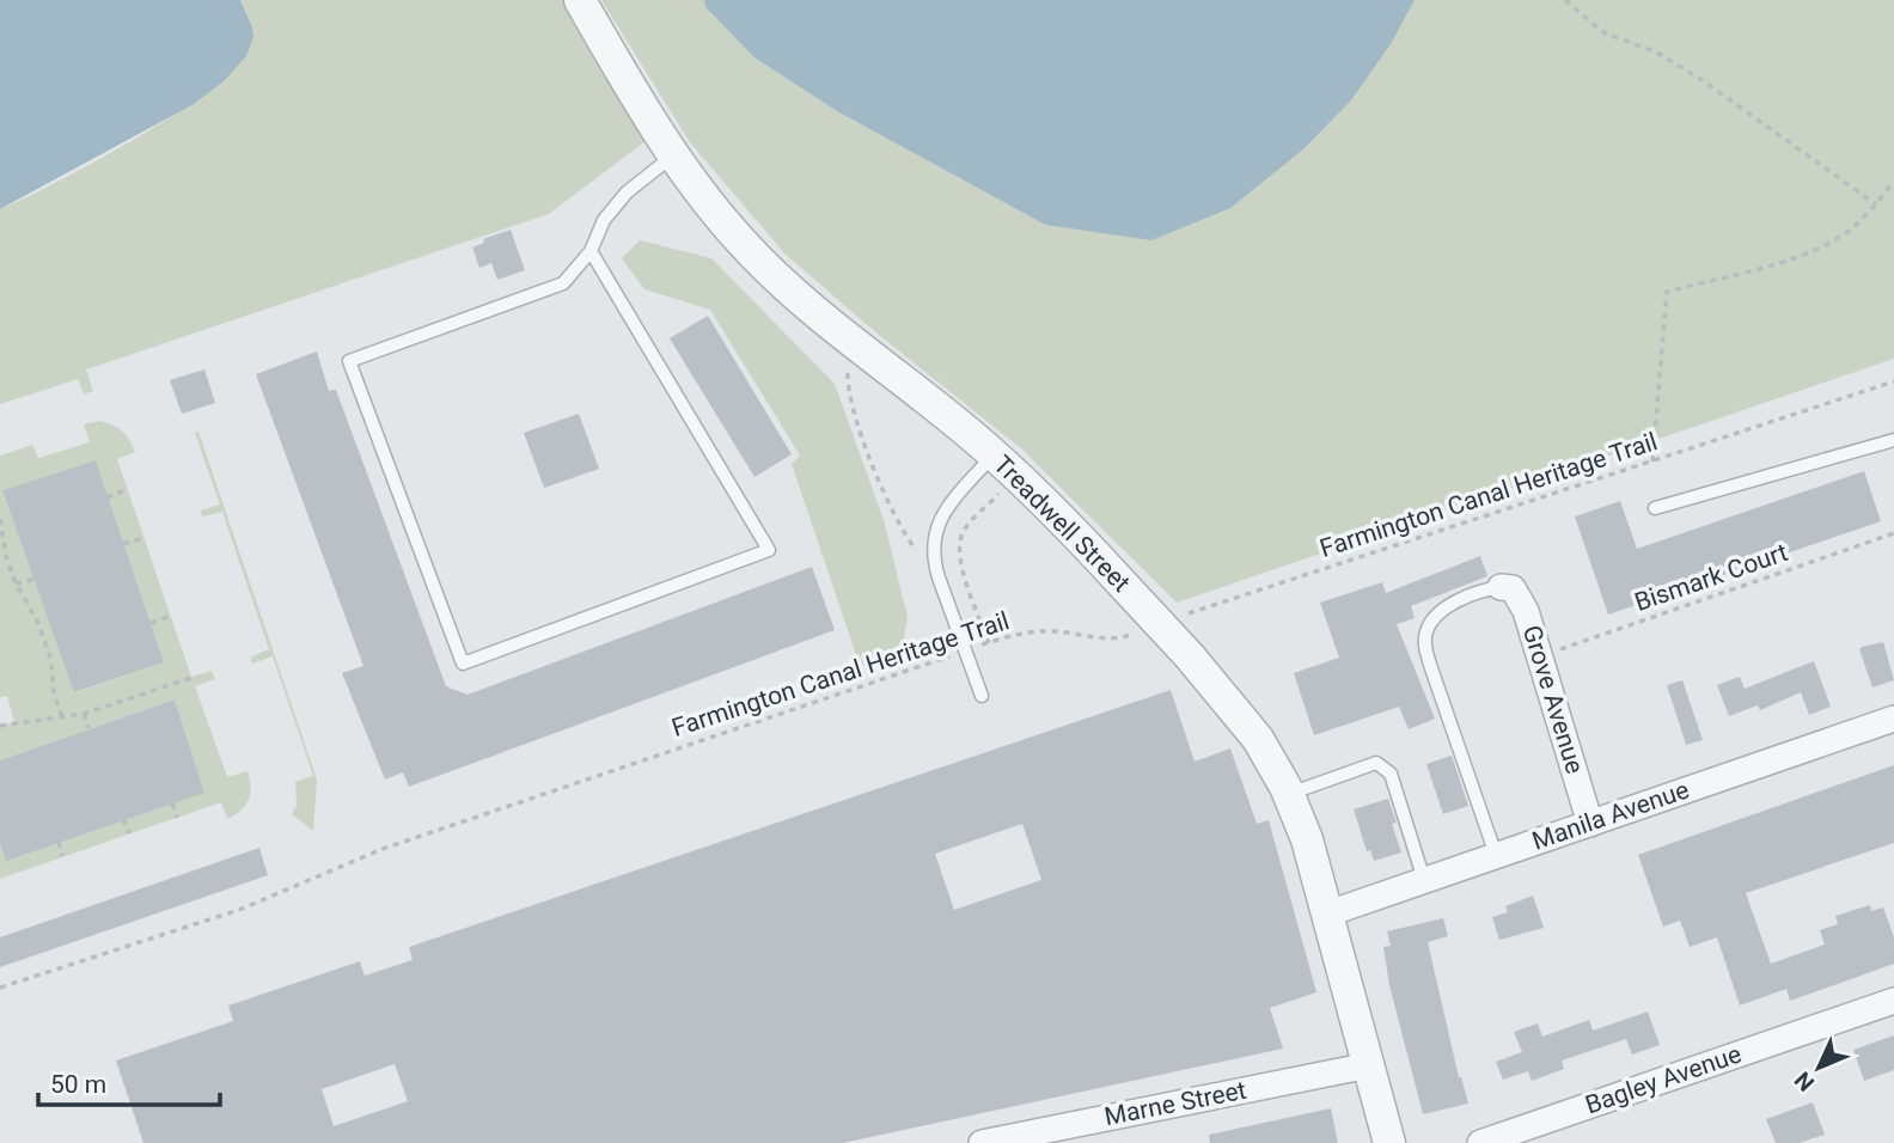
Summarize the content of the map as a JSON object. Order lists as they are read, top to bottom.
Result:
{
  "streets": {
    "street": [
      "Treadwell Street",
      "Grove Avenue",
      "Manila Avenue",
      "Bagley Avenue",
      "Marne Street"
    ],
    "path": ["Farmington Canal Heritage Trail", "Bismark Court"]
  },
  "crossings": [
    ["Treadwell Street", "Manila Avenue"],
    ["Treadwell Street", "Marne Street"],
    ["Bismark Court", "Grove Avenue"],
    ["Grove Avenue", "Manila Avenue"]
  ],
  "scale_bar": "50 m",
  "north": "bottom left"
}
